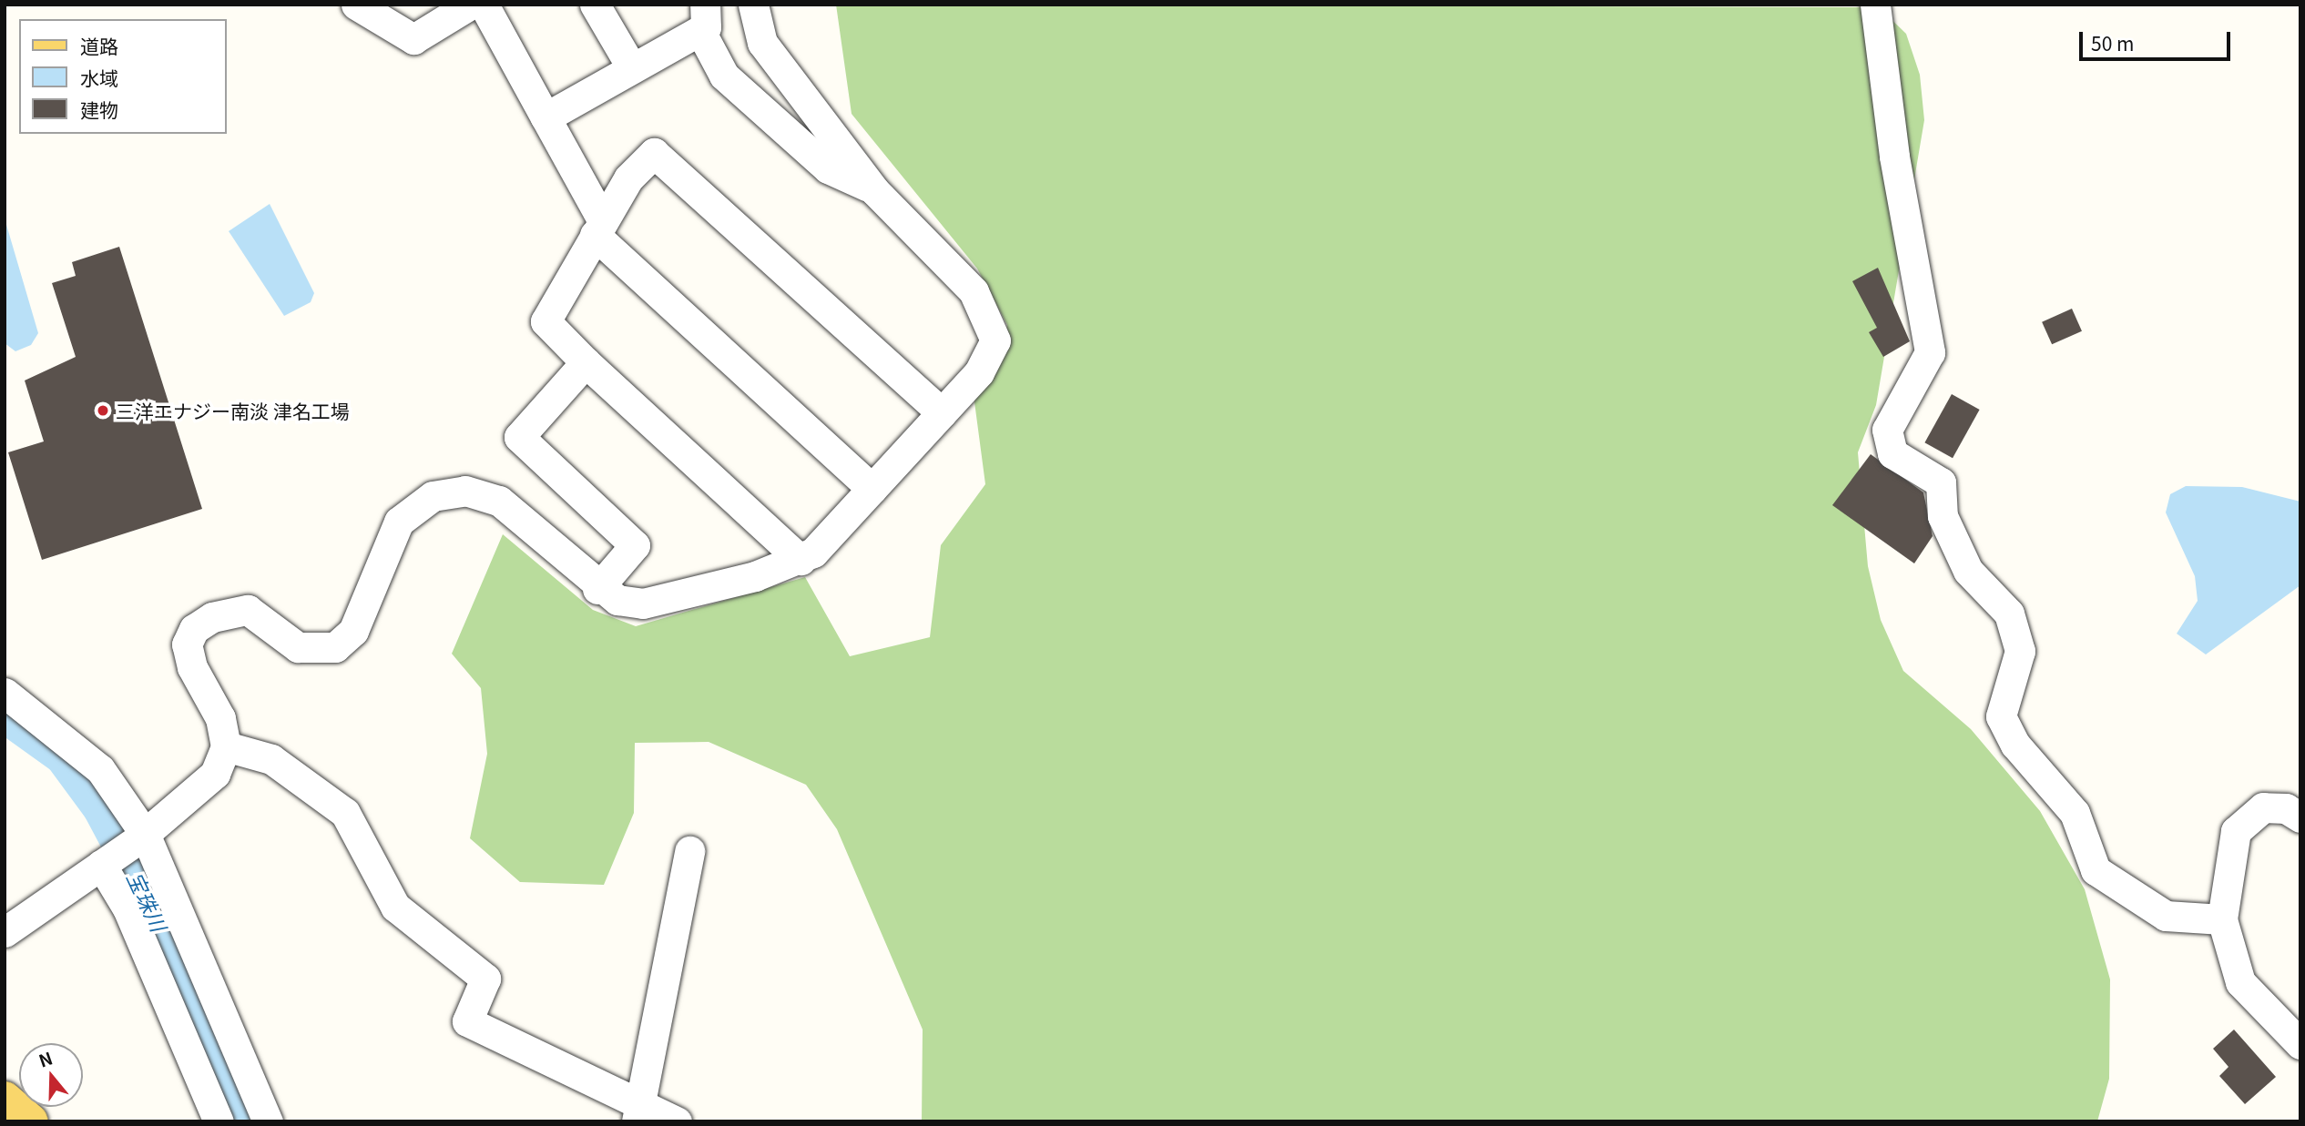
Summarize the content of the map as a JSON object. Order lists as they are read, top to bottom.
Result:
{
  "water": ["宝珠川"],
  "places": ["三洋エナジー南淡 津名工場"],
  "legend": ["道路", "水域", "建物"],
  "scale_bar": "50 m",
  "north": "top"
}
